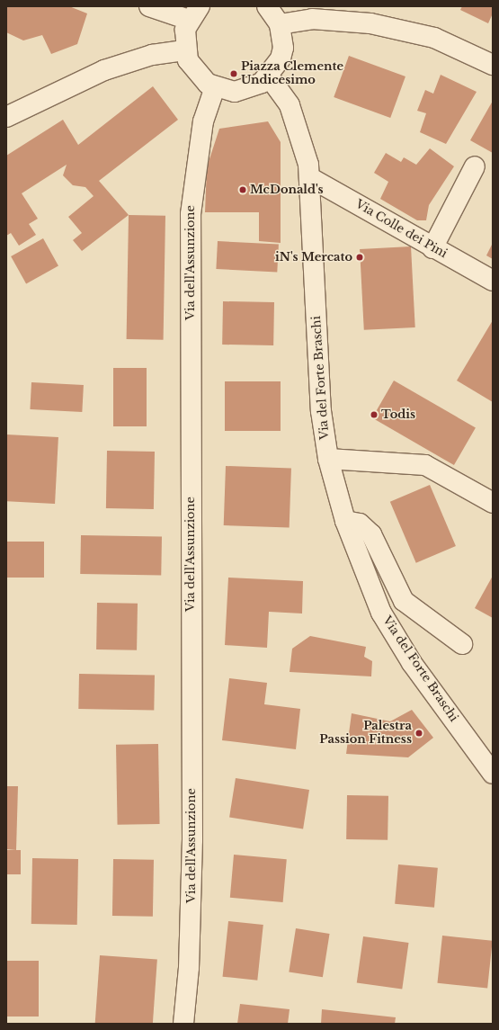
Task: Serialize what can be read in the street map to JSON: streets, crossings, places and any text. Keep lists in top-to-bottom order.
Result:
{
  "streets": {
    "street": ["Via Colle dei Pini", "Via dell'Assunzione", "Via del Forte Braschi"]
  },
  "crossings": [
    ["Via Colle dei Pini", "Via del Forte Braschi"]
  ],
  "places": [
    "Piazza Clemente Undicesimo",
    "McDonald's",
    "iN's Mercato",
    "Todis",
    "Palestra Passion Fitness"
  ]
}
